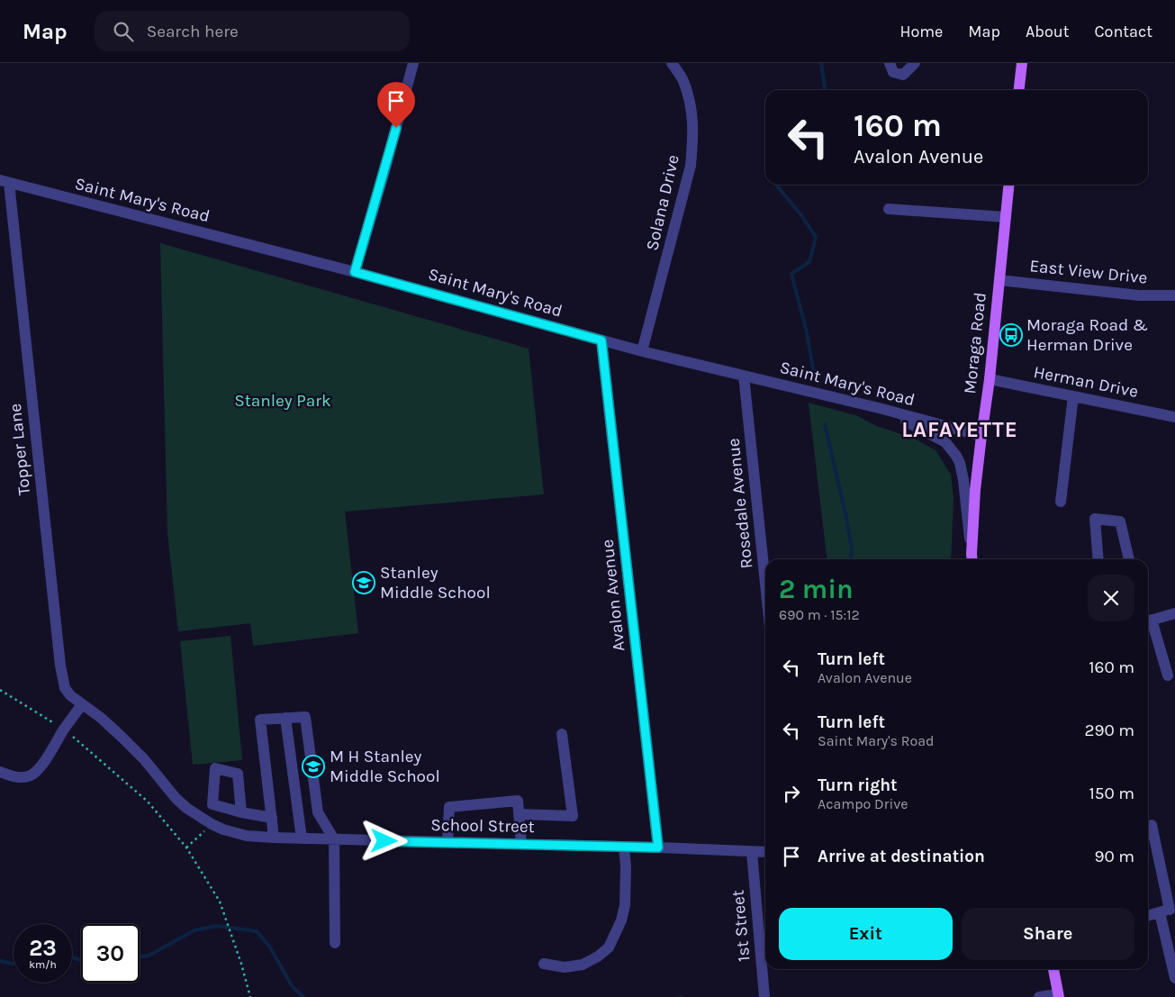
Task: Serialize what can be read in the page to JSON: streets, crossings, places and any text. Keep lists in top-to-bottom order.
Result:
{
  "streets": {
    "main road": ["Moraga Road"],
    "street": [
      "Saint Mary's Road",
      "Solana Drive",
      "East View Drive",
      "Herman Drive",
      "Topper Lane",
      "Rosedale Avenue",
      "Avalon Avenue",
      "School Street",
      "1st Street"
    ]
  },
  "crossings": [
    ["Saint Mary's Road", "Solana Drive"],
    ["Saint Mary's Road", "Moraga Road"],
    ["Saint Mary's Road", "Topper Lane"],
    ["Saint Mary's Road", "Rosedale Avenue"],
    ["Saint Mary's Road", "Avalon Avenue"],
    ["East View Drive", "Moraga Road"],
    ["Moraga Road", "Herman Drive"],
    ["Topper Lane", "School Street"],
    ["Avalon Avenue", "School Street"],
    ["School Street", "1st Street"]
  ],
  "districts": ["LAFAYETTE"],
  "parks": ["Stanley Park"],
  "places": {
    "bus stop": ["Moraga Road & Herman Drive"],
    "school or university": ["Stanley Middle School", "M H Stanley Middle School"]
  },
  "page": {
    "header": "Map",
    "search": "Search here",
    "nav": [
      "Home",
      "Map",
      "About",
      "Contact"
    ],
    "turn": ["160 m", "Avalon Avenue"],
    "heading": ["2 min", "690 m · 15:12"],
    "list": [
      {
        "name": "Turn left",
        "note": "Avalon Avenue",
        "value": "160 m"
      },
      {
        "name": "Turn left",
        "note": "Saint Mary's Road",
        "value": "290 m"
      },
      {
        "name": "Turn right",
        "note": "Acampo Drive",
        "value": "150 m"
      },
      {
        "name": "Arrive at destination",
        "value": "90 m"
      }
    ],
    "buttons": ["Exit", "Share"],
    "speed": "23 km/h",
    "limit": "30"
  }
}
